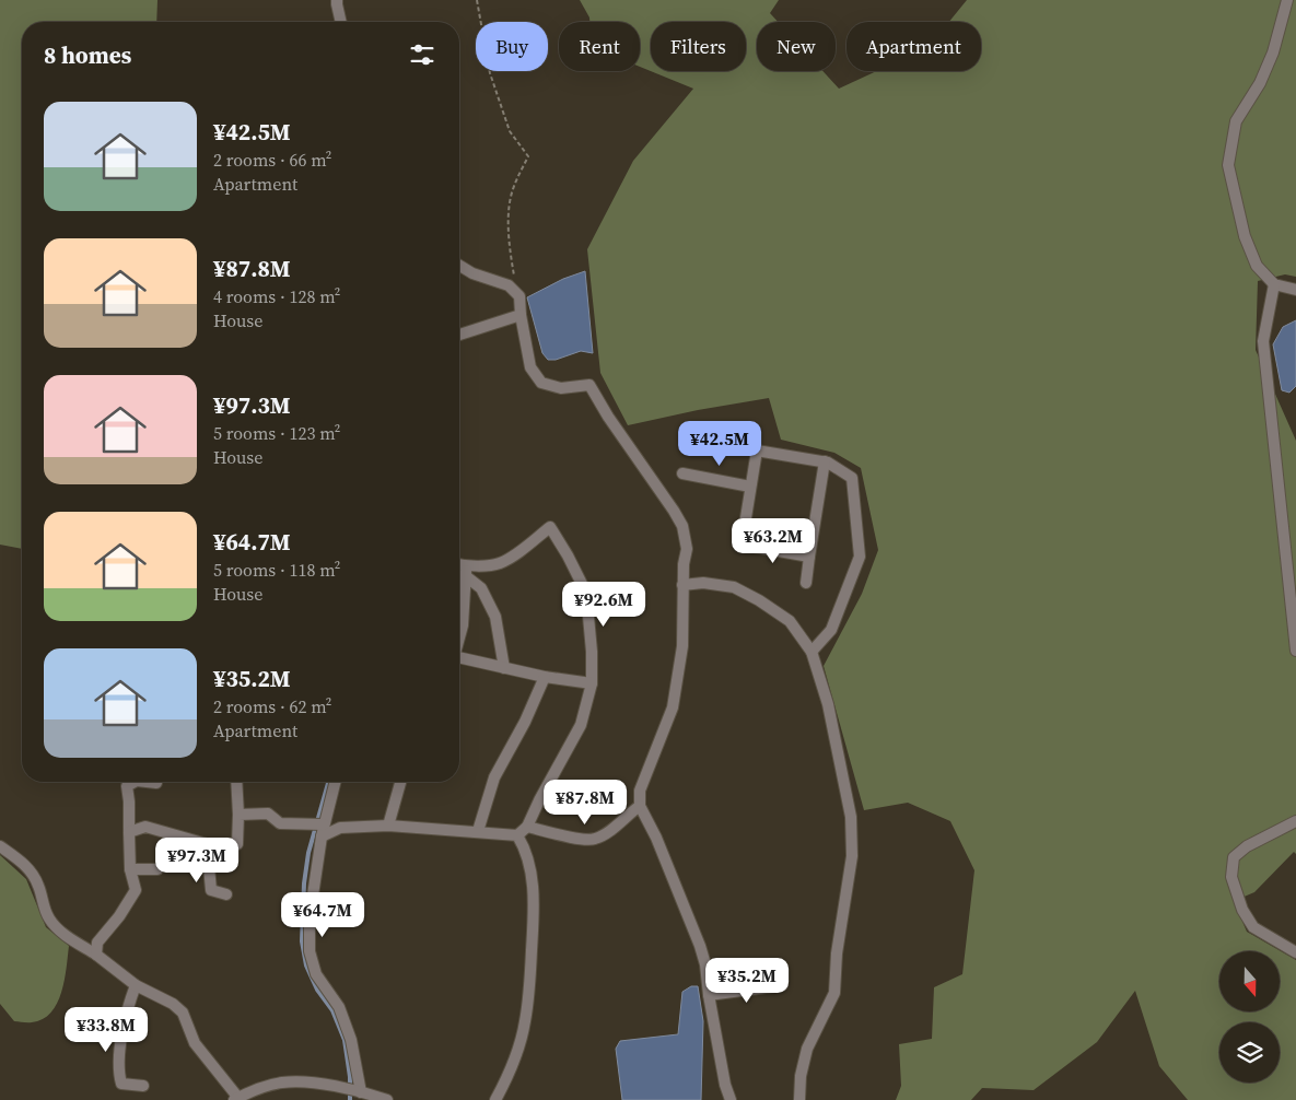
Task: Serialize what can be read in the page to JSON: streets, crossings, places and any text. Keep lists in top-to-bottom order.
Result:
{
  "north": "bottom",
  "page": {
    "chip": [
      "Buy",
      "Rent",
      "Filters",
      "New",
      "Apartment"
    ],
    "heading": "8 homes",
    "list": [
      {
        "name": "¥42.5M",
        "note": "2 rooms · 66 m² · Apartment"
      },
      {
        "name": "¥87.8M",
        "note": "4 rooms · 128 m² · House"
      },
      {
        "name": "¥97.3M",
        "note": "5 rooms · 123 m² · House"
      },
      {
        "name": "¥64.7M",
        "note": "5 rooms · 118 m² · House"
      },
      {
        "name": "¥35.2M",
        "note": "2 rooms · 62 m² · Apartment"
      }
    ],
    "price": [
      "¥42.5M",
      "¥63.2M",
      "¥92.6M",
      "¥87.8M",
      "¥97.3M",
      "¥64.7M",
      "¥35.2M",
      "¥33.8M"
    ]
  }
}
